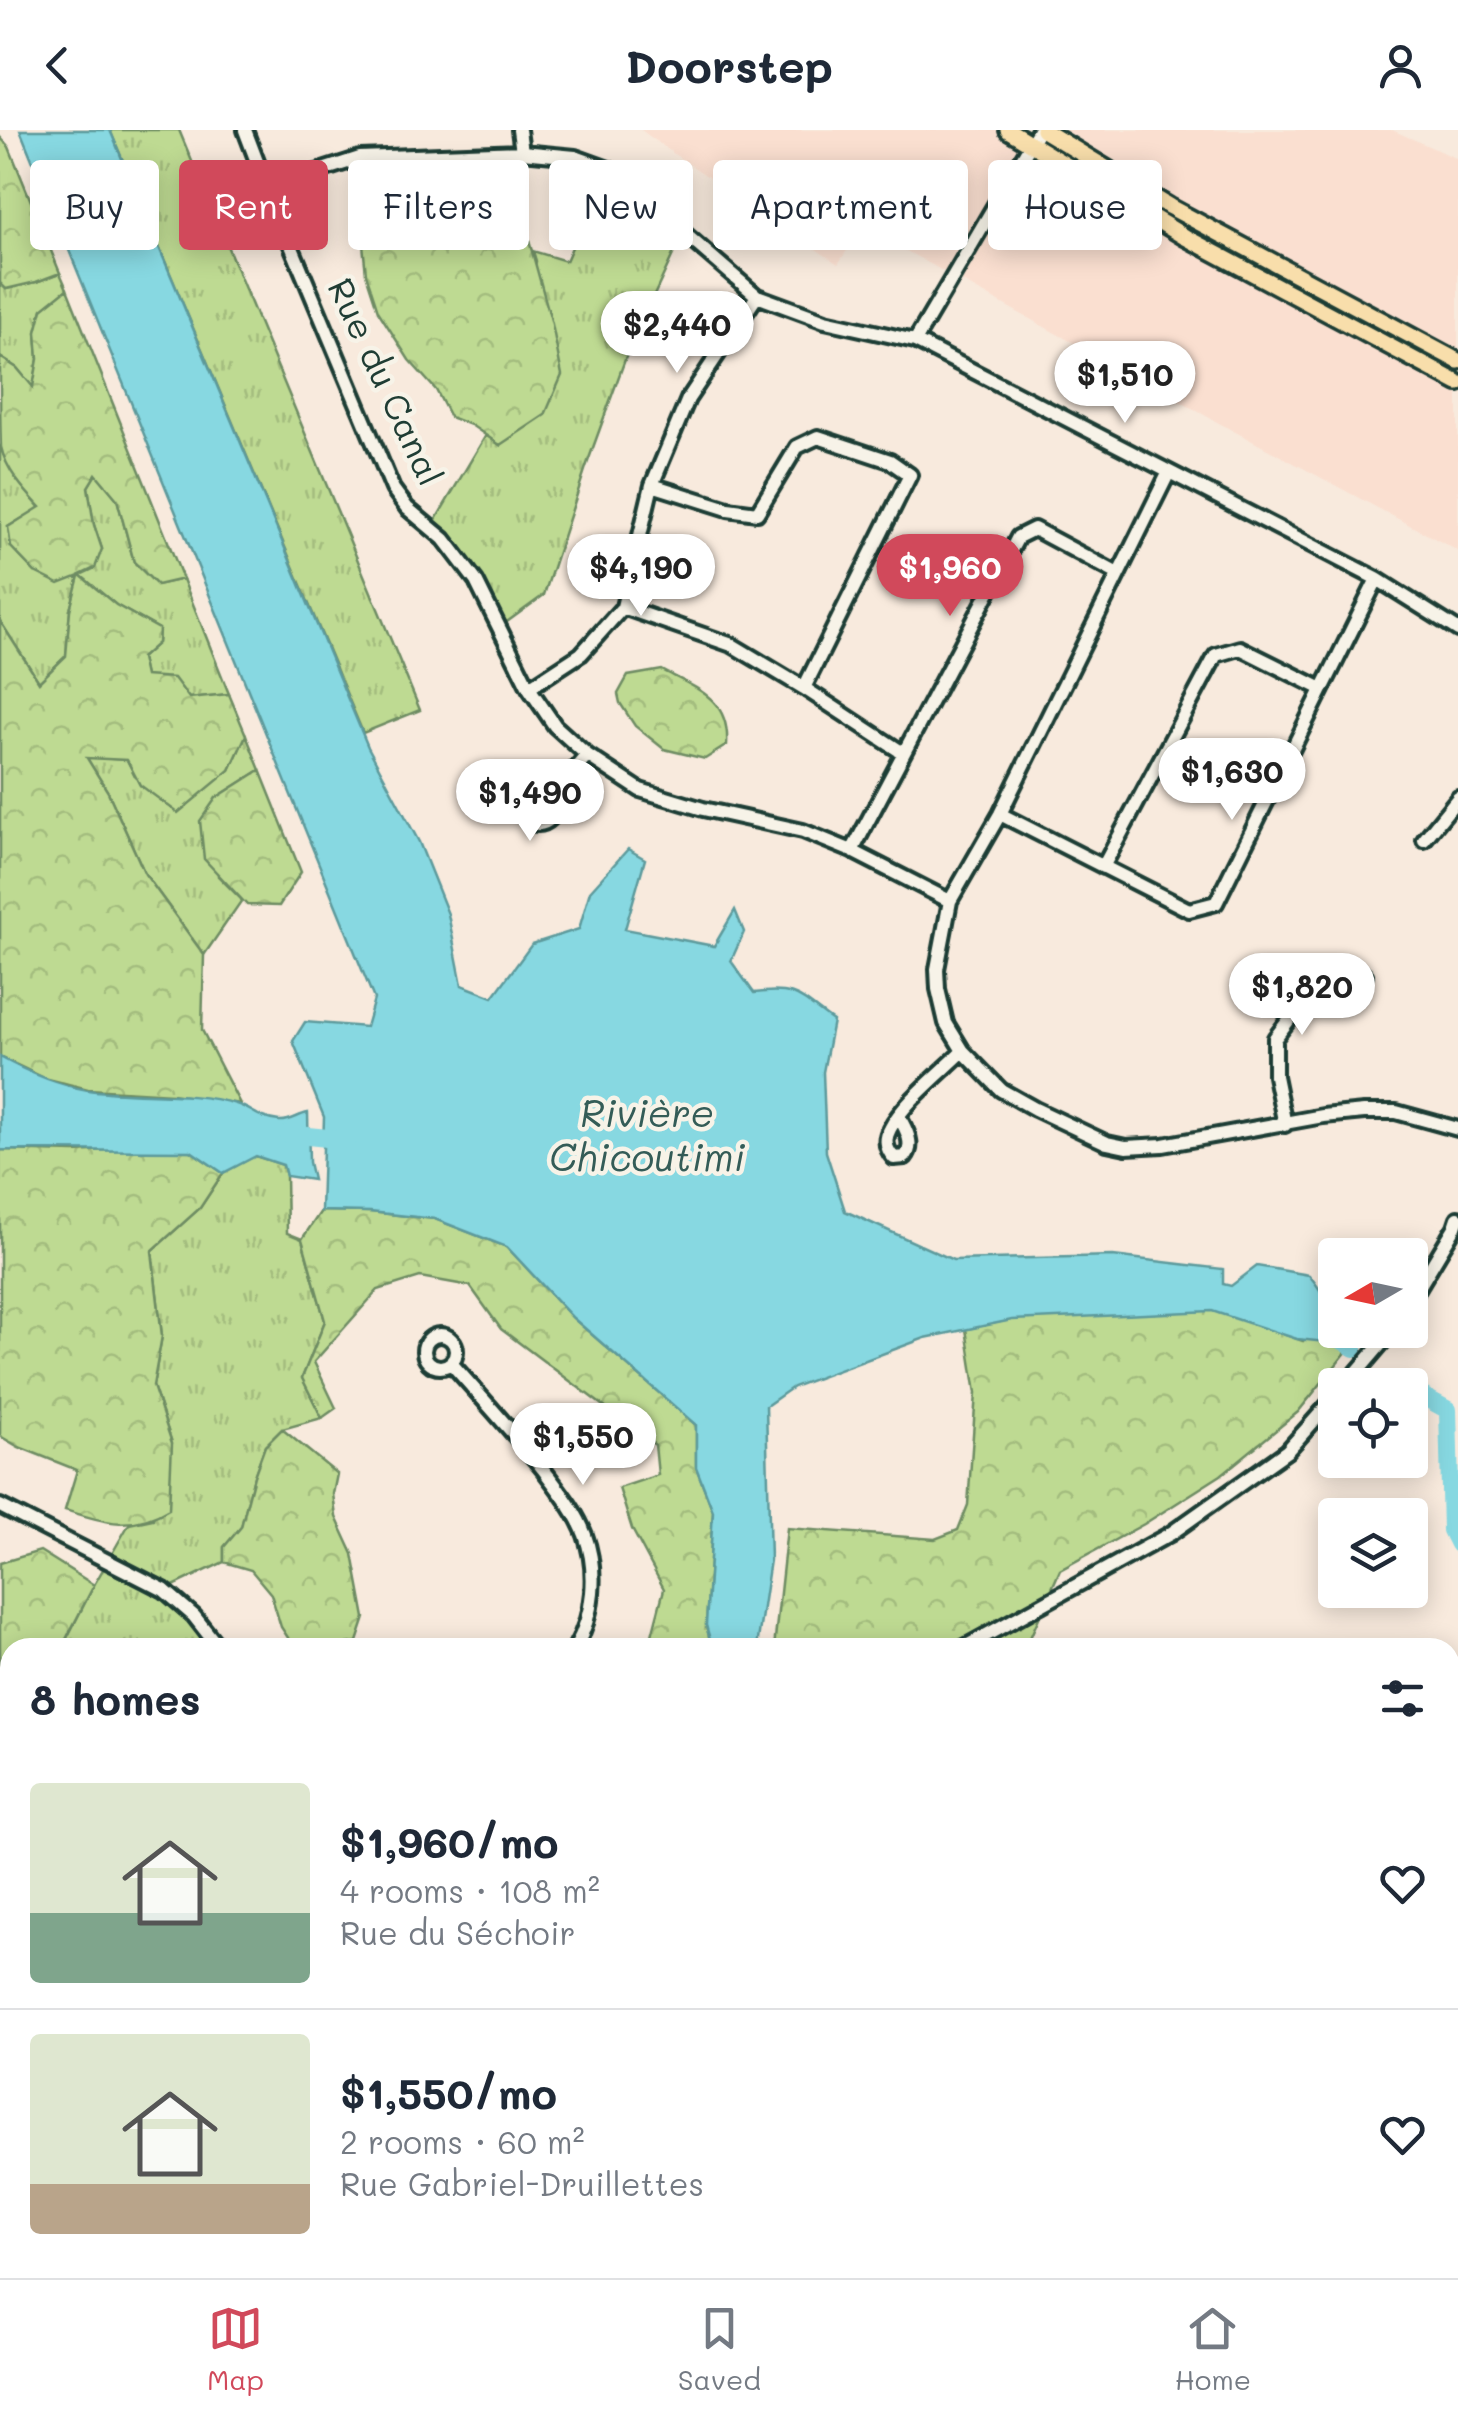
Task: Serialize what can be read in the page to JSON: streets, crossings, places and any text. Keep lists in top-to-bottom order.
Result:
{
  "streets": {
    "street": ["Rue du Canal"]
  },
  "water": ["Rivière Chicoutimi"],
  "north": "left",
  "page": {
    "header": "Doorstep",
    "chip": [
      "Buy",
      "Rent",
      "Filters",
      "New",
      "Apartment",
      "House"
    ],
    "price": [
      "$2,440",
      "$1,510",
      "$4,190",
      "$1,960",
      "$1,630",
      "$1,490",
      "$1,820",
      "$1,550"
    ],
    "heading": "8 homes",
    "list": [
      {
        "name": "$1,960/mo",
        "note": "4 rooms · 108 m² · Rue du Séchoir"
      },
      {
        "name": "$1,550/mo",
        "note": "2 rooms · 60 m² · Rue Gabriel-Druillettes"
      }
    ],
    "tabs": ["Map", "Saved", "Home"]
  }
}
